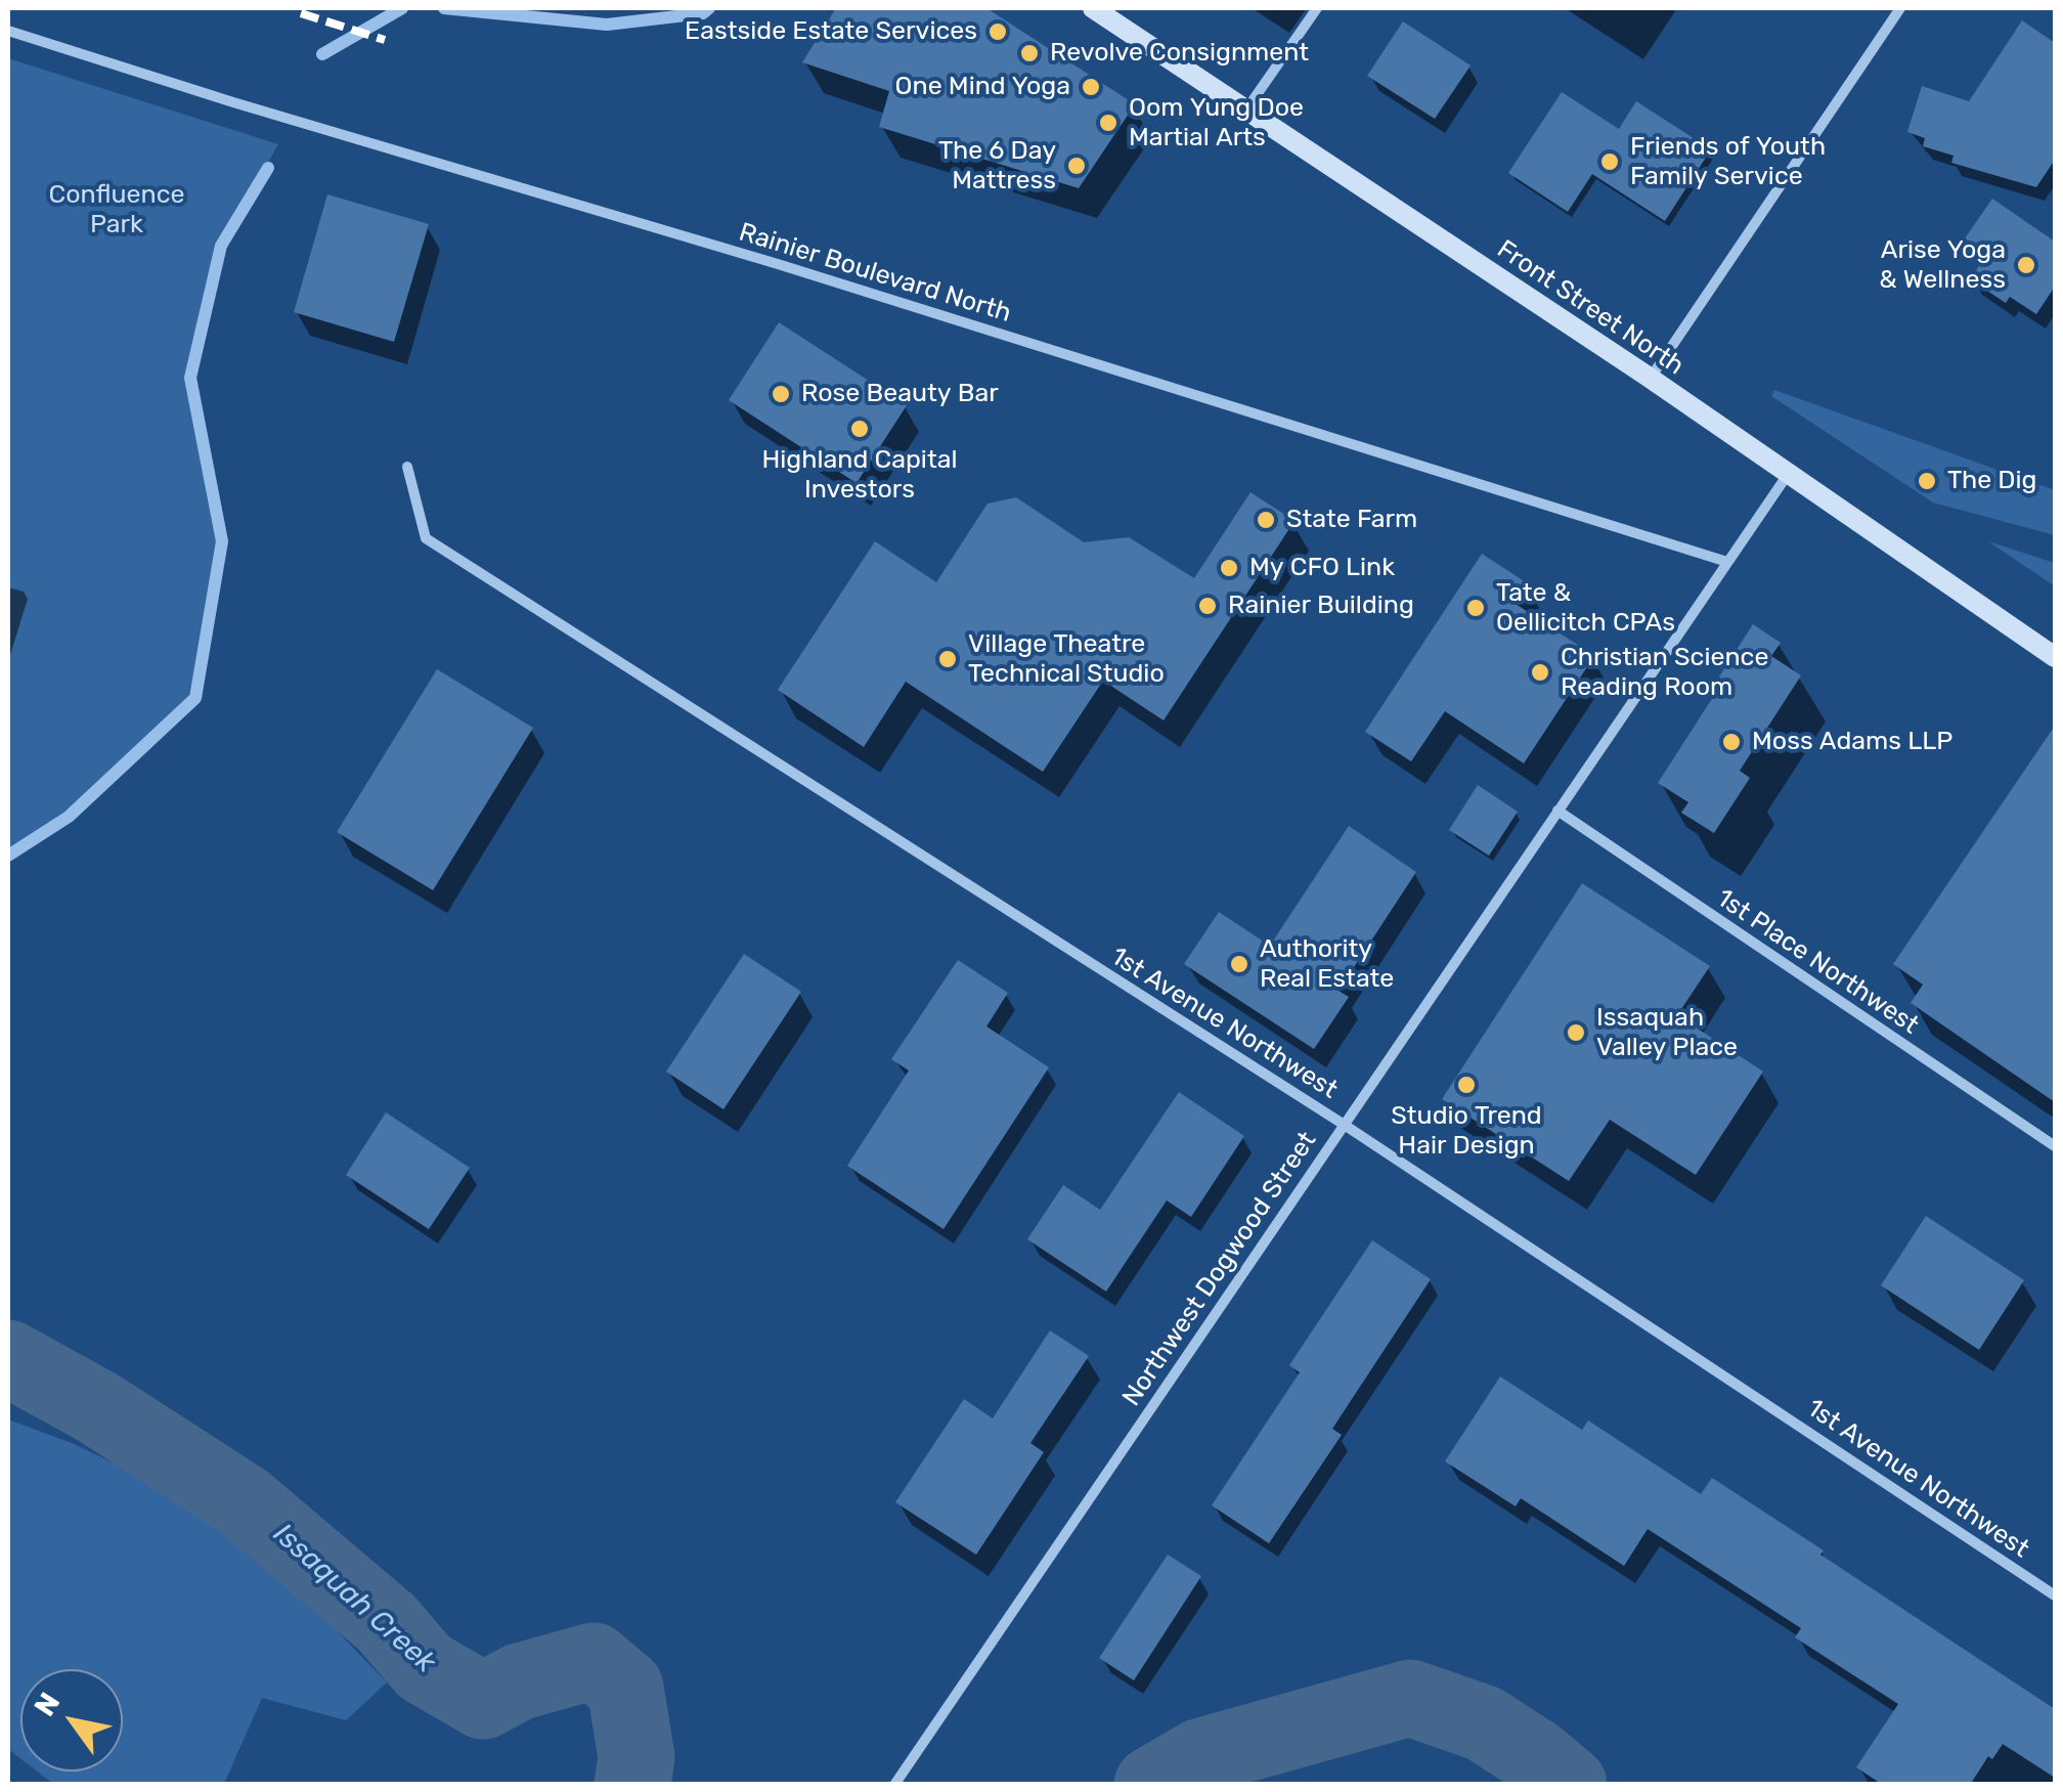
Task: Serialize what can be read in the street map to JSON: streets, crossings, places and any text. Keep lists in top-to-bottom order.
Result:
{
  "streets": {
    "main road": ["Front Street North"],
    "street": [
      "Rainier Boulevard North",
      "1st Place Northwest",
      "1st Avenue Northwest",
      "Northwest Dogwood Street"
    ]
  },
  "crossings": [
    ["Rainier Boulevard North", "Northwest Dogwood Street"],
    ["Front Street North", "Northwest Dogwood Street"],
    ["1st Place Northwest", "Northwest Dogwood Street"],
    ["1st Avenue Northwest", "Northwest Dogwood Street"]
  ],
  "water": ["Issaquah Creek"],
  "parks": ["Confluence Park"],
  "places": [
    "Eastside Estate Services",
    "Revolve Consignment",
    "One Mind Yoga",
    "Oom Yung Doe Martial Arts",
    "Friends of Youth Family Service",
    "The 6 Day Mattress",
    "Arise Yoga & Wellness",
    "Rose Beauty Bar",
    "Highland Capital Investors",
    "The Dig",
    "State Farm",
    "My CFO Link",
    "Rainier Building",
    "Tate & Oellicitch CPAs",
    "Village Theatre Technical Studio",
    "Christian Science Reading Room",
    "Moss Adams LLP",
    "Authority Real Estate",
    "Issaquah Valley Place",
    "Studio Trend Hair Design"
  ],
  "north": "top left"
}
